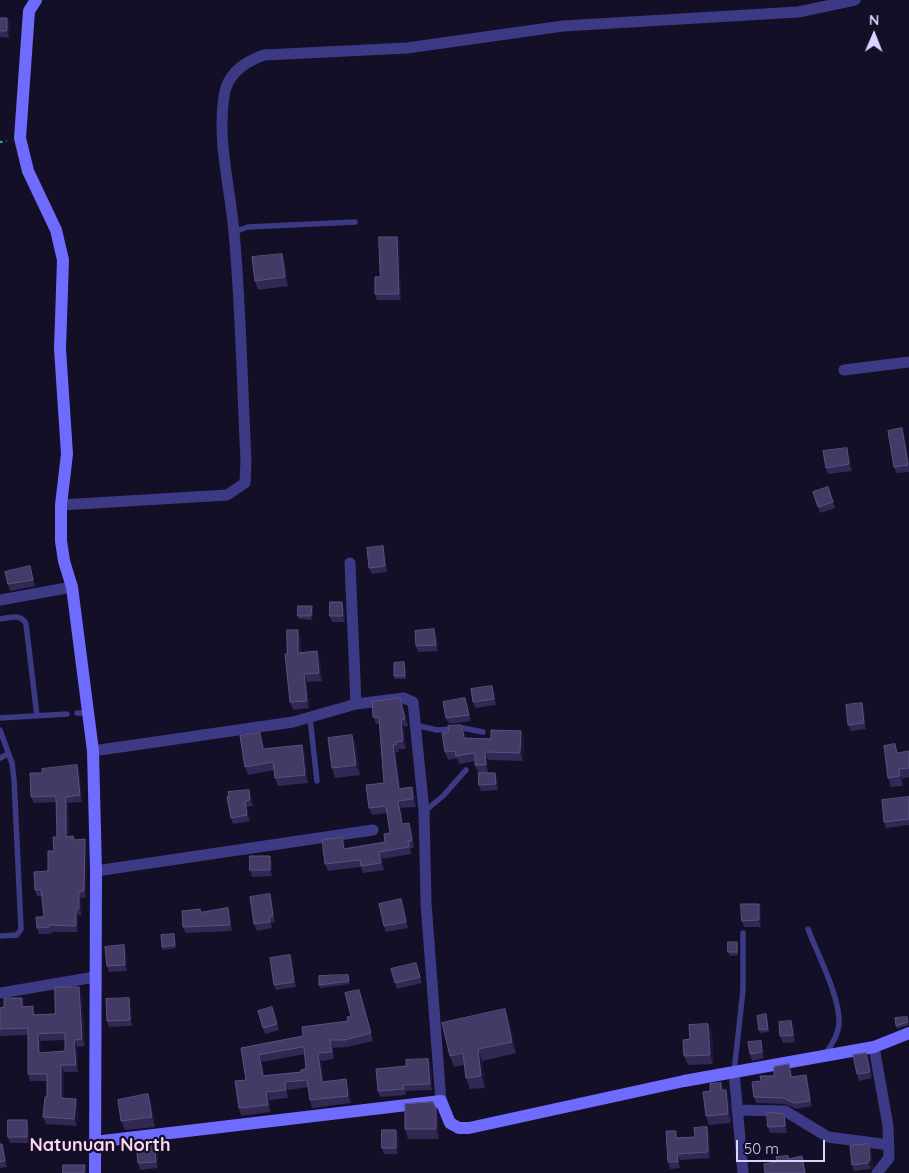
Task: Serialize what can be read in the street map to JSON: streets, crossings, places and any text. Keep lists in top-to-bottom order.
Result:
{
  "districts": ["Natunuan North"],
  "scale_bar": "50 m",
  "north": "top"
}
